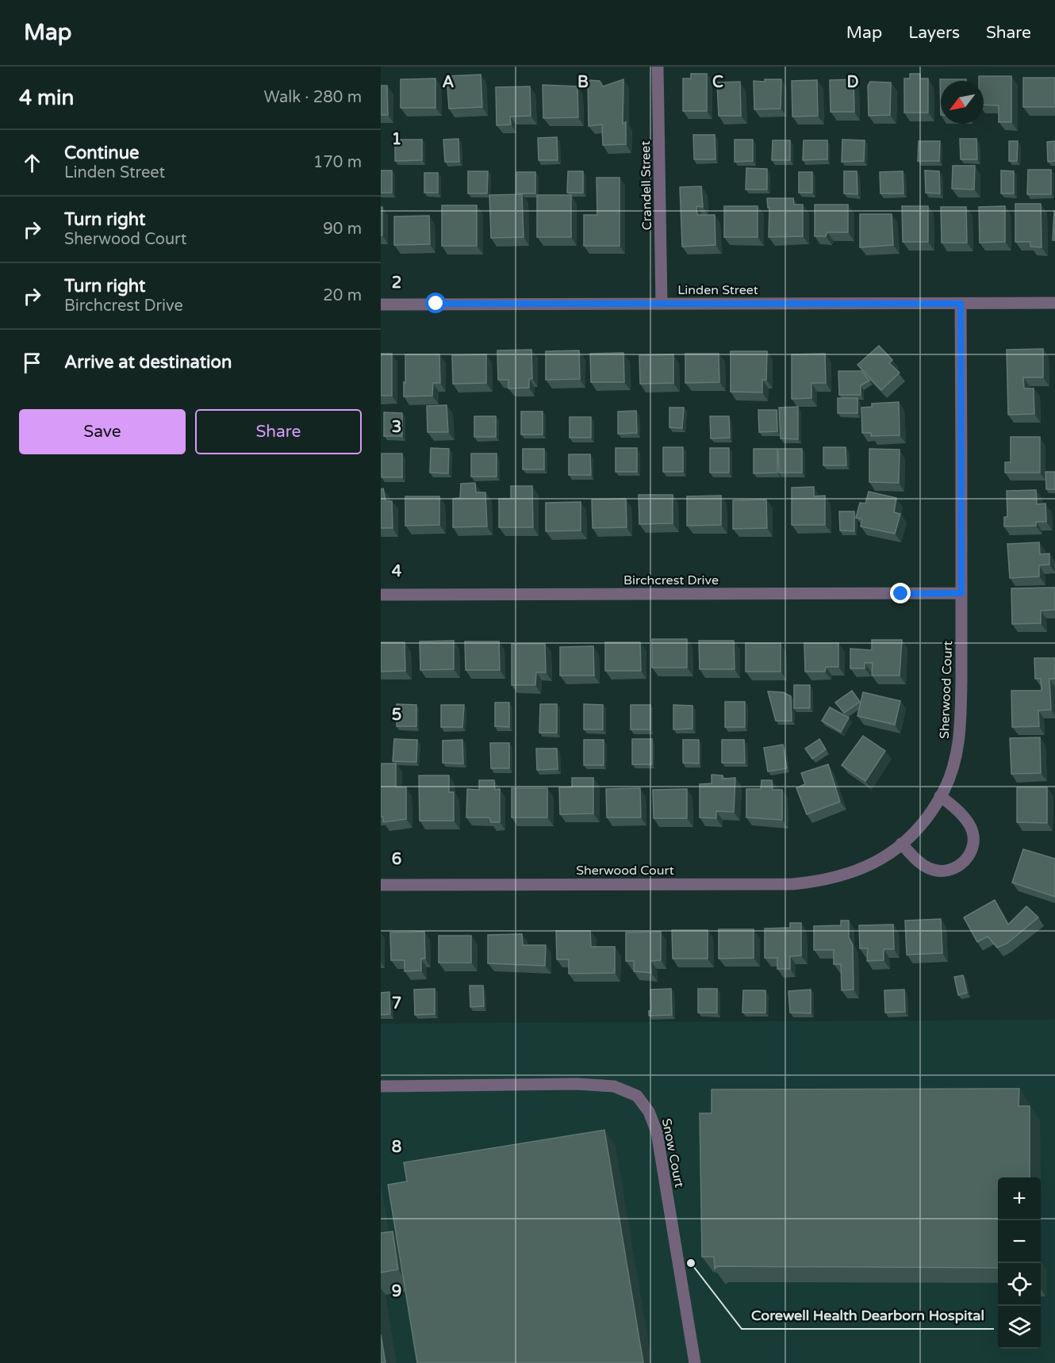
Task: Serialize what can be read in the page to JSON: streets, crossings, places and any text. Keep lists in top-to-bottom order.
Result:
{
  "streets": {
    "street": [
      "Crandell Street",
      "Linden Street",
      "Birchcrest Drive",
      "Sherwood Court",
      "Snow Court"
    ]
  },
  "crossings": [
    ["Crandell Street", "Linden Street"],
    ["Linden Street", "Sherwood Court"],
    ["Birchcrest Drive", "Sherwood Court"]
  ],
  "places": ["Corewell Health Dearborn Hospital"],
  "north": "bottom left",
  "page": {
    "header": "Map",
    "nav": ["Map", "Layers", "Share"],
    "heading": ["4 min", "Walk · 280 m"],
    "list": [
      ["Continue", "Linden Street", "170 m"],
      ["Turn right", "Sherwood Court", "90 m"],
      ["Turn right", "Birchcrest Drive", "20 m"],
      "Arrive at destination"
    ],
    "buttons": ["Save", "Share"],
    "map_buttons": ["+", "−"]
  },
  "grid": {
    "columns": [
      "A",
      "B",
      "C",
      "D"
    ],
    "rows": [
      "1",
      "2",
      "3",
      "4",
      "5",
      "6",
      "7",
      "8",
      "9"
    ]
  }
}
